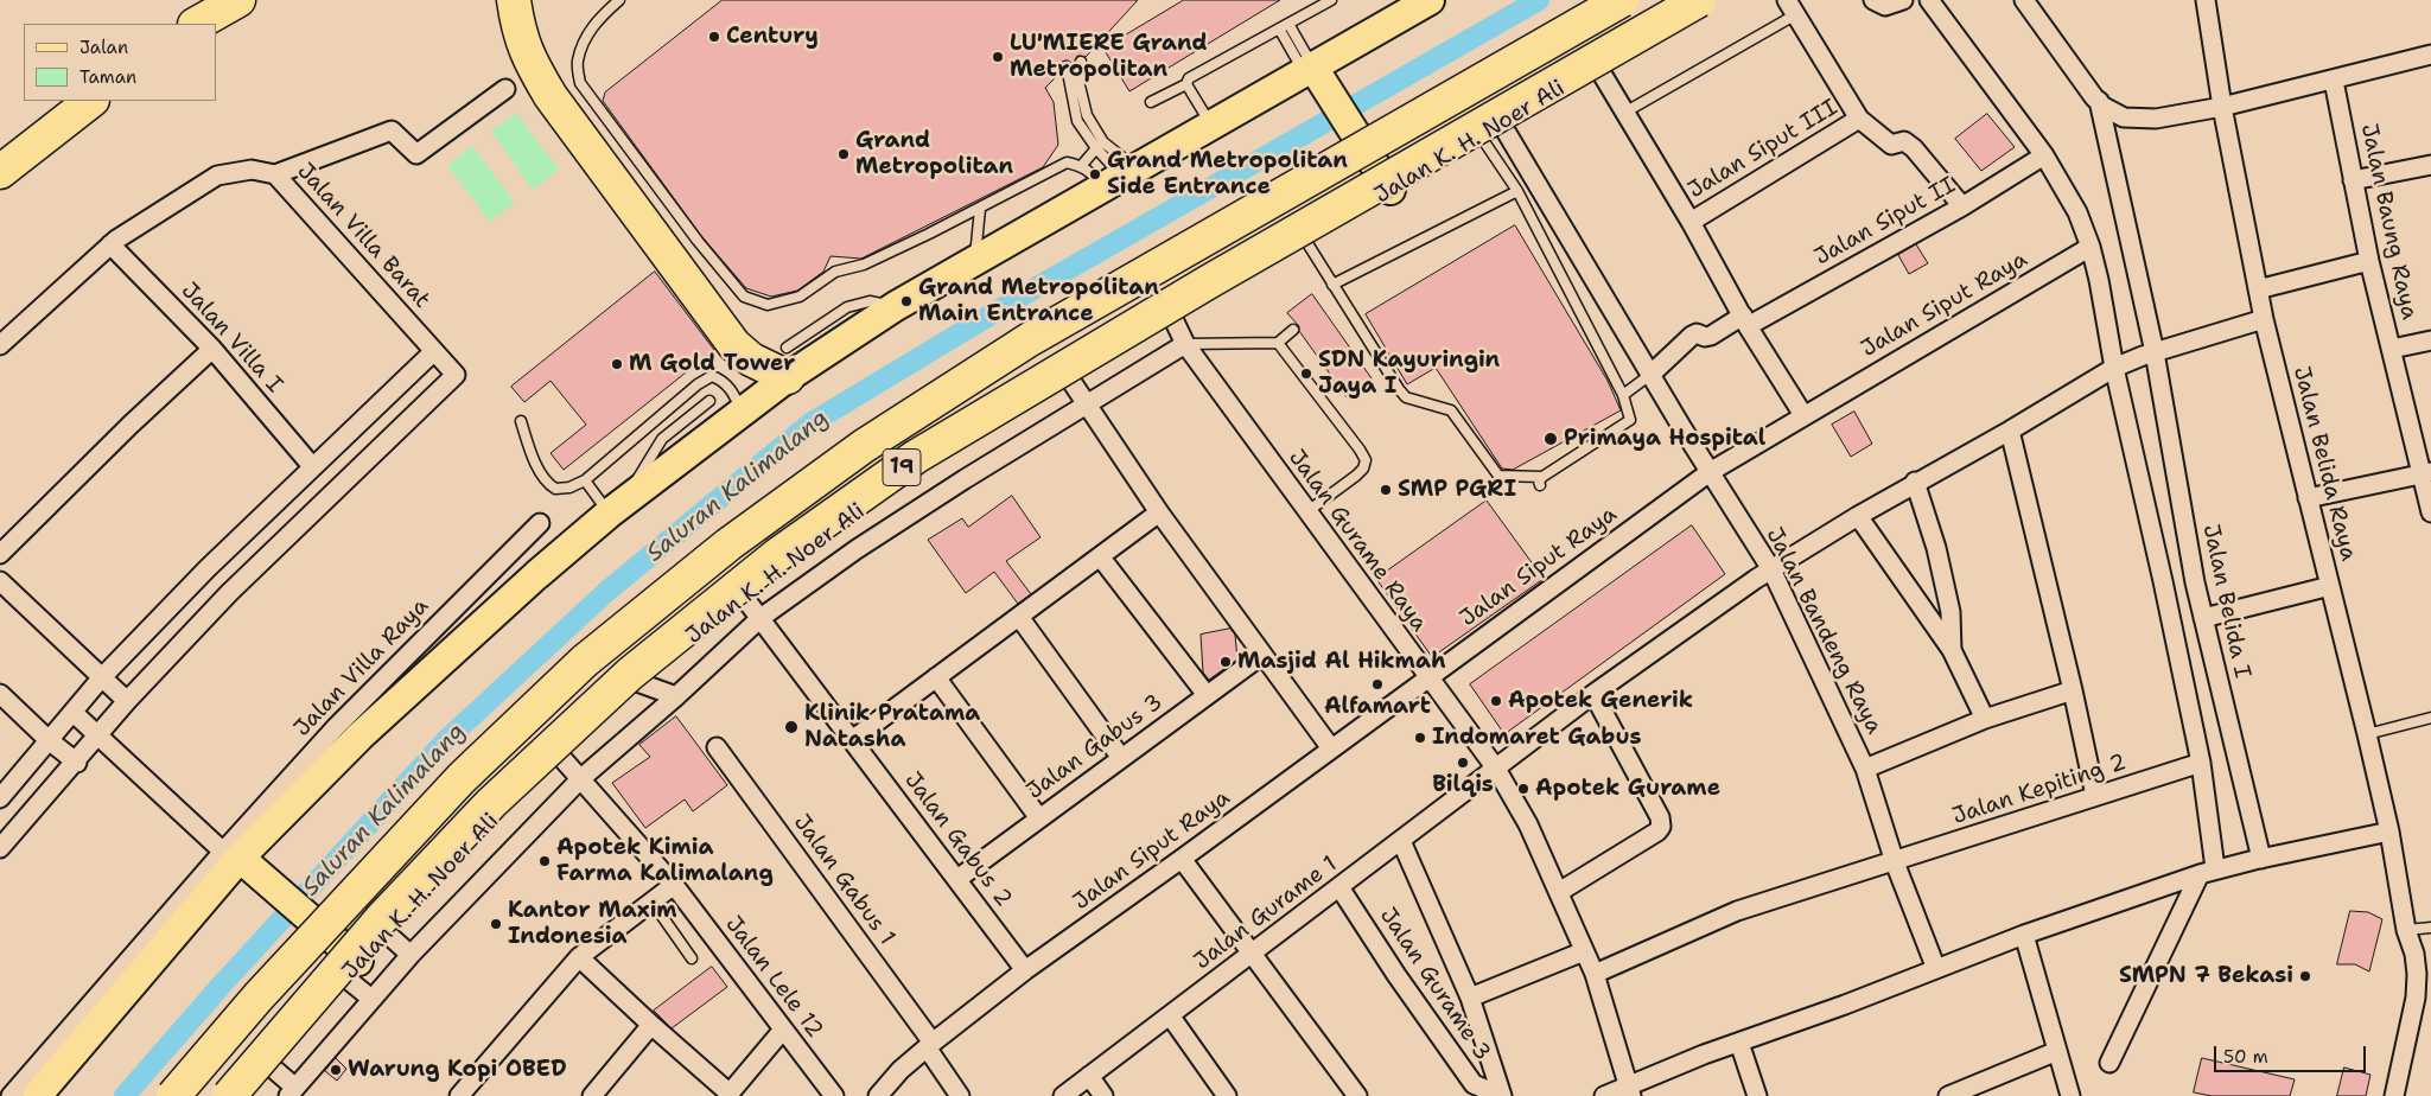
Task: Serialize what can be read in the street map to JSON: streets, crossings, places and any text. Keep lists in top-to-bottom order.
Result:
{
  "streets": {
    "highway": ["19"],
    "main road": ["Jalan K. H. Noer Ali"],
    "street": [
      "Jalan Siput III",
      "Jalan Siput II",
      "Jalan Baung Raya",
      "Jalan Villa Barat",
      "Jalan Siput Raya",
      "Jalan Villa I",
      "Jalan Belida Raya",
      "Jalan Gurame Raya",
      "Jalan Belida I",
      "Jalan Bandeng Raya",
      "Jalan Villa Raya",
      "Jalan Gabus 3",
      "Jalan Kepiting 2",
      "Jalan Gabus 2",
      "Jalan Gabus 1",
      "Jalan Gurame 1",
      "Jalan Lele 12",
      "Jalan Gurame 3"
    ]
  },
  "crossings": [
    ["Jalan K. H. Noer Ali", "Jalan Gurame Raya"],
    ["Jalan K. H. Noer Ali", "Jalan Bandeng Raya"],
    ["Jalan K. H. Noer Ali", "Jalan Gabus 2"],
    ["Jalan K. H. Noer Ali", "Jalan Lele 12"],
    ["Jalan Siput II", "Jalan Bandeng Raya"],
    ["Jalan Villa Barat", "Jalan Villa I"],
    ["Jalan Siput Raya", "Jalan Gurame Raya"],
    ["Jalan Siput Raya", "Jalan Bandeng Raya"],
    ["Jalan Siput Raya", "Jalan Gabus 2"],
    ["Jalan Siput Raya", "Jalan Gabus 1"],
    ["Jalan Belida Raya", "Jalan Gurame 1"],
    ["Jalan Gurame Raya", "Jalan Kepiting 2"],
    ["Jalan Gurame Raya", "Jalan Gurame 1"],
    ["Jalan Belida I", "Jalan Gurame 1"],
    ["Jalan Bandeng Raya", "Jalan Kepiting 2"],
    ["Jalan Bandeng Raya", "Jalan Gurame 1"],
    ["Jalan Gabus 3", "Jalan Gabus 2"],
    ["Jalan Gurame 1", "Jalan Gurame 3"]
  ],
  "water": ["Saluran Kalimalang"],
  "places": [
    "Century",
    "LU'MIERE Grand Metropolitan",
    "Grand Metropolitan",
    "Grand Metropolitan Side Entrance",
    "Grand Metropolitan Main Entrance",
    "M Gold Tower",
    "SDN Kayuringin Jaya I",
    "Primaya Hospital",
    "SMP PGRI",
    "Masjid Al Hikmah",
    "Alfamart",
    "Apotek Generik",
    "Klinik Pratama Natasha",
    "Indomaret Gabus",
    "Bilqis",
    "Apotek Gurame",
    "Apotek Kimia Farma Kalimalang",
    "Kantor Maxim Indonesia",
    "SMPN 7 Bekasi",
    "Warung Kopi OBED"
  ],
  "legend": ["Jalan", "Taman"],
  "scale_bar": "50 m"
}
